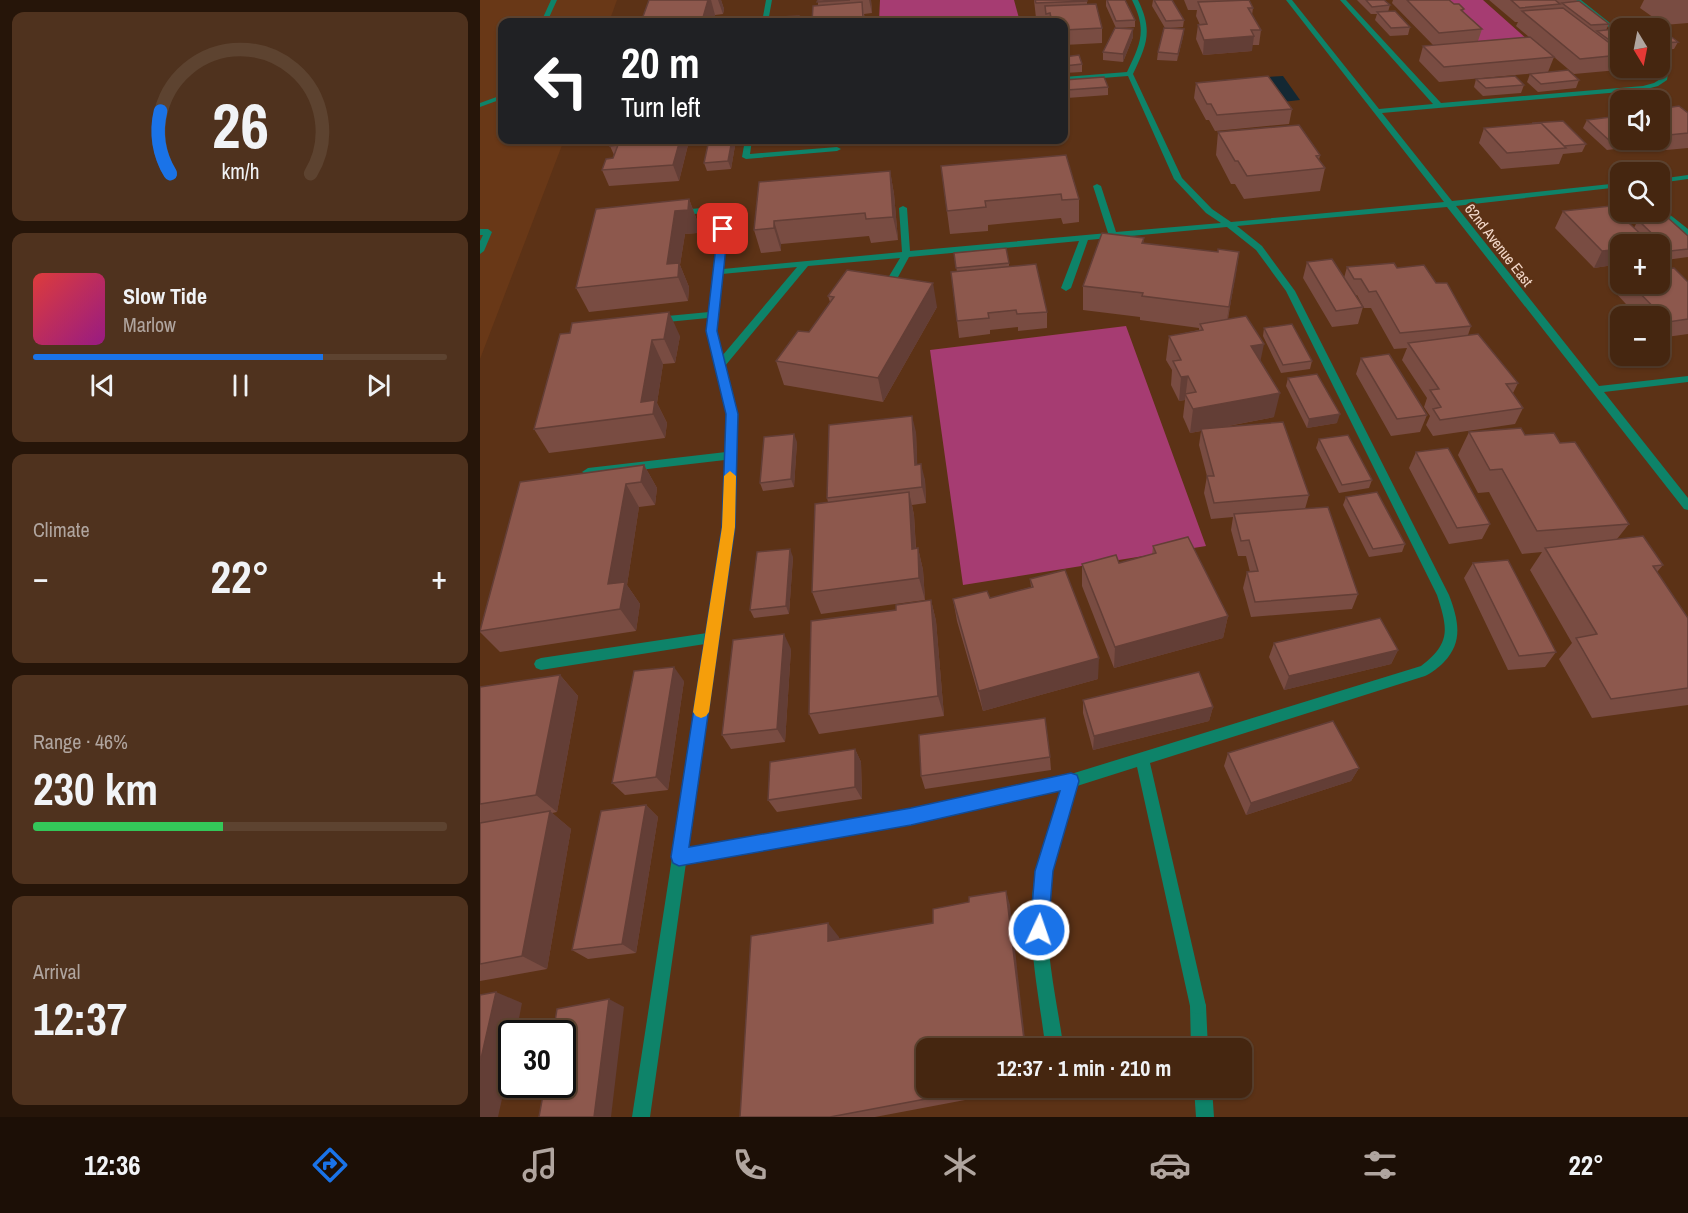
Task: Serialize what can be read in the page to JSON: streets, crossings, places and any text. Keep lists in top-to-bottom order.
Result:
{
  "streets": {
    "street": ["62nd Avenue East"]
  },
  "north": "bottom",
  "page": {
    "map_buttons": ["+", "−"],
    "turn": ["20 m", "Turn left"],
    "song": ["Slow Tide", "Marlow"],
    "tile": [
      "Climate",
      ["Range · 46%", "230 km"],
      ["Arrival", "12:37"]
    ],
    "heat": ["−", "22°", "+"],
    "limit": "30",
    "trip": "12:37 · 1 min · 210 m",
    "tabs": ["12:36", "22°"],
    "gauge": ["26", "km/h"]
  }
}
